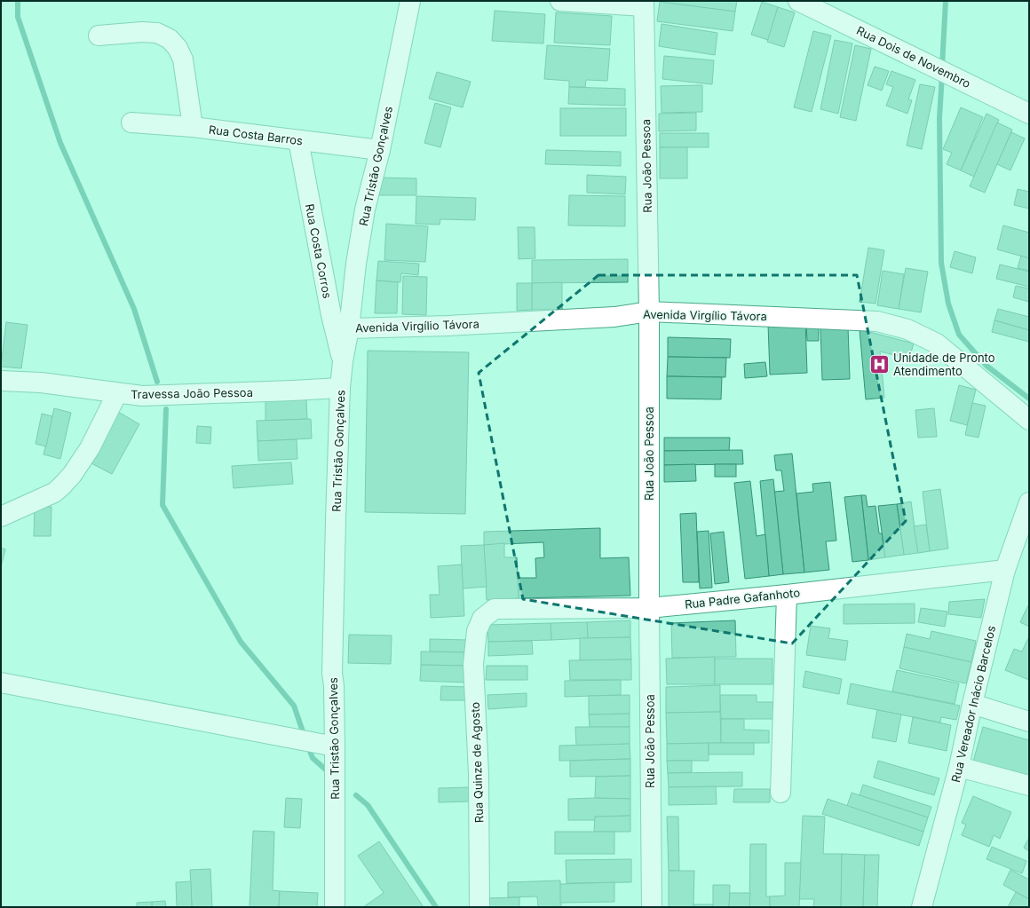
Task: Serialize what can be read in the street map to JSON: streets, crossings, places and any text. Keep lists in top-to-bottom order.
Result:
{
  "streets": {
    "street": [
      "Rua Dois de Novembro",
      "Rua Costa Barros",
      "Rua Tristão Gonçalves",
      "Rua João Pessoa",
      "Rua Costa Corros",
      "Avenida Virgílio Távora",
      "Travessa João Pessoa",
      "Rua Padre Gafanhoto",
      "Rua Vereador Inácio Barcelos",
      "Rua Quinze de Agosto"
    ]
  },
  "crossings": [
    ["Rua Costa Barros", "Rua Tristão Gonçalves"],
    ["Rua Costa Barros", "Rua Costa Corros"],
    ["Rua Tristão Gonçalves", "Rua Costa Corros"],
    ["Rua Tristão Gonçalves", "Avenida Virgílio Távora"],
    ["Rua Tristão Gonçalves", "Travessa João Pessoa"],
    ["Rua João Pessoa", "Avenida Virgílio Távora"],
    ["Rua João Pessoa", "Rua Padre Gafanhoto"],
    ["Rua Padre Gafanhoto", "Rua Vereador Inácio Barcelos"],
    ["Rua Padre Gafanhoto", "Rua Quinze de Agosto"]
  ],
  "places": {
    "hospital": ["Unidade de Pronto Atendimento"]
  }
}
